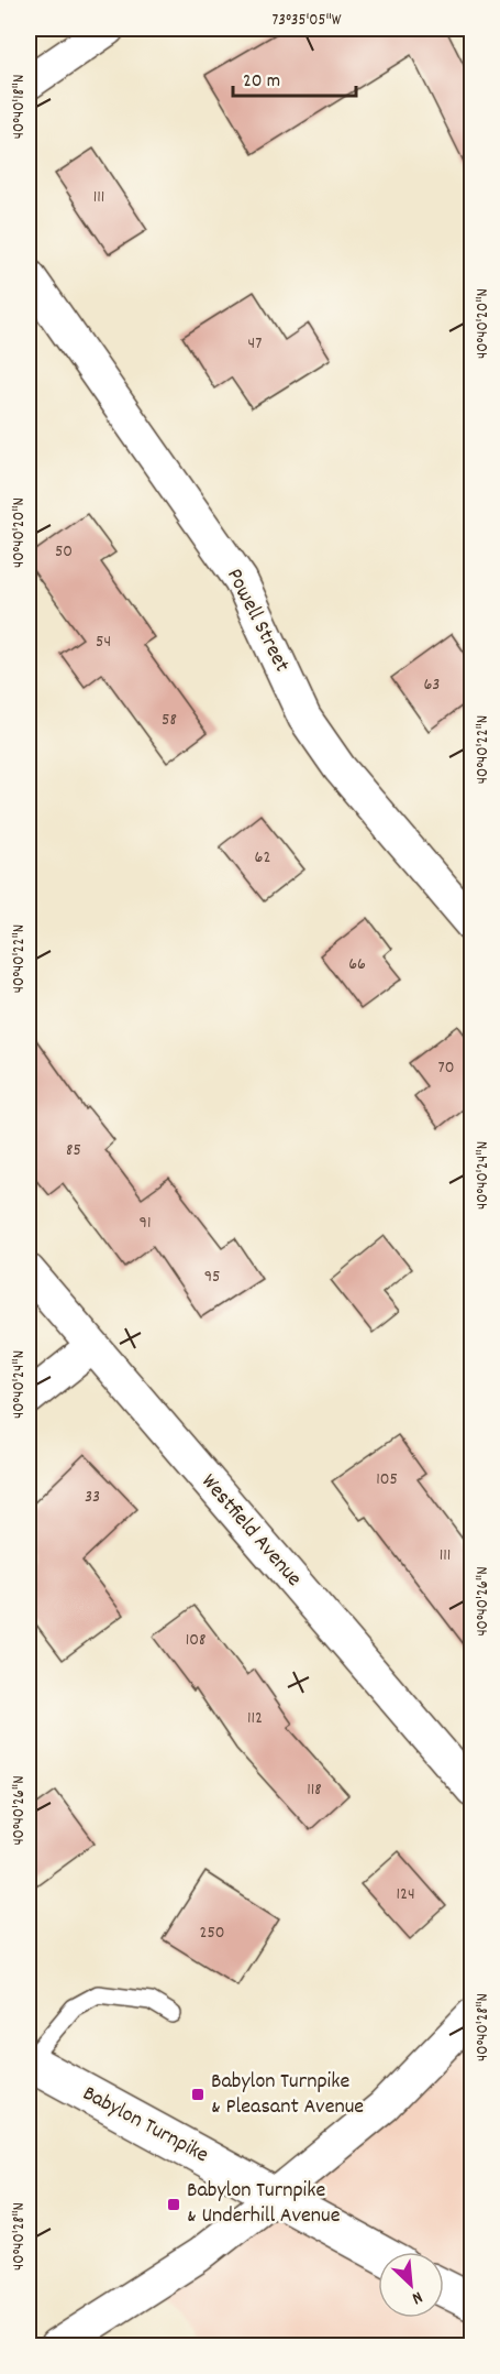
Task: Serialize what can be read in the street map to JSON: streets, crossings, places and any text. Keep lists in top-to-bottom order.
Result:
{
  "streets": {
    "main road": ["Babylon Turnpike"],
    "street": ["Powell Street", "Westfield Avenue"]
  },
  "places": {
    "transit": ["Babylon Turnpike & Pleasant Avenue", "Babylon Turnpike & Underhill Avenue"]
  },
  "house_numbers": [
    "111",
    "47",
    "50",
    "54",
    "63",
    "58",
    "62",
    "66",
    "70",
    "85",
    "91",
    "95",
    "105",
    "33",
    "111",
    "108",
    "112",
    "118",
    "124",
    "250"
  ],
  "scale_bar": "20 m",
  "north": "bottom right",
  "coordinates": [
    "73°35'05\"W",
    "40°40'18\"N",
    "40°40'20\"N",
    "40°40'22\"N",
    "40°40'24\"N",
    "40°40'26\"N",
    "40°40'28\"N"
  ]
}
